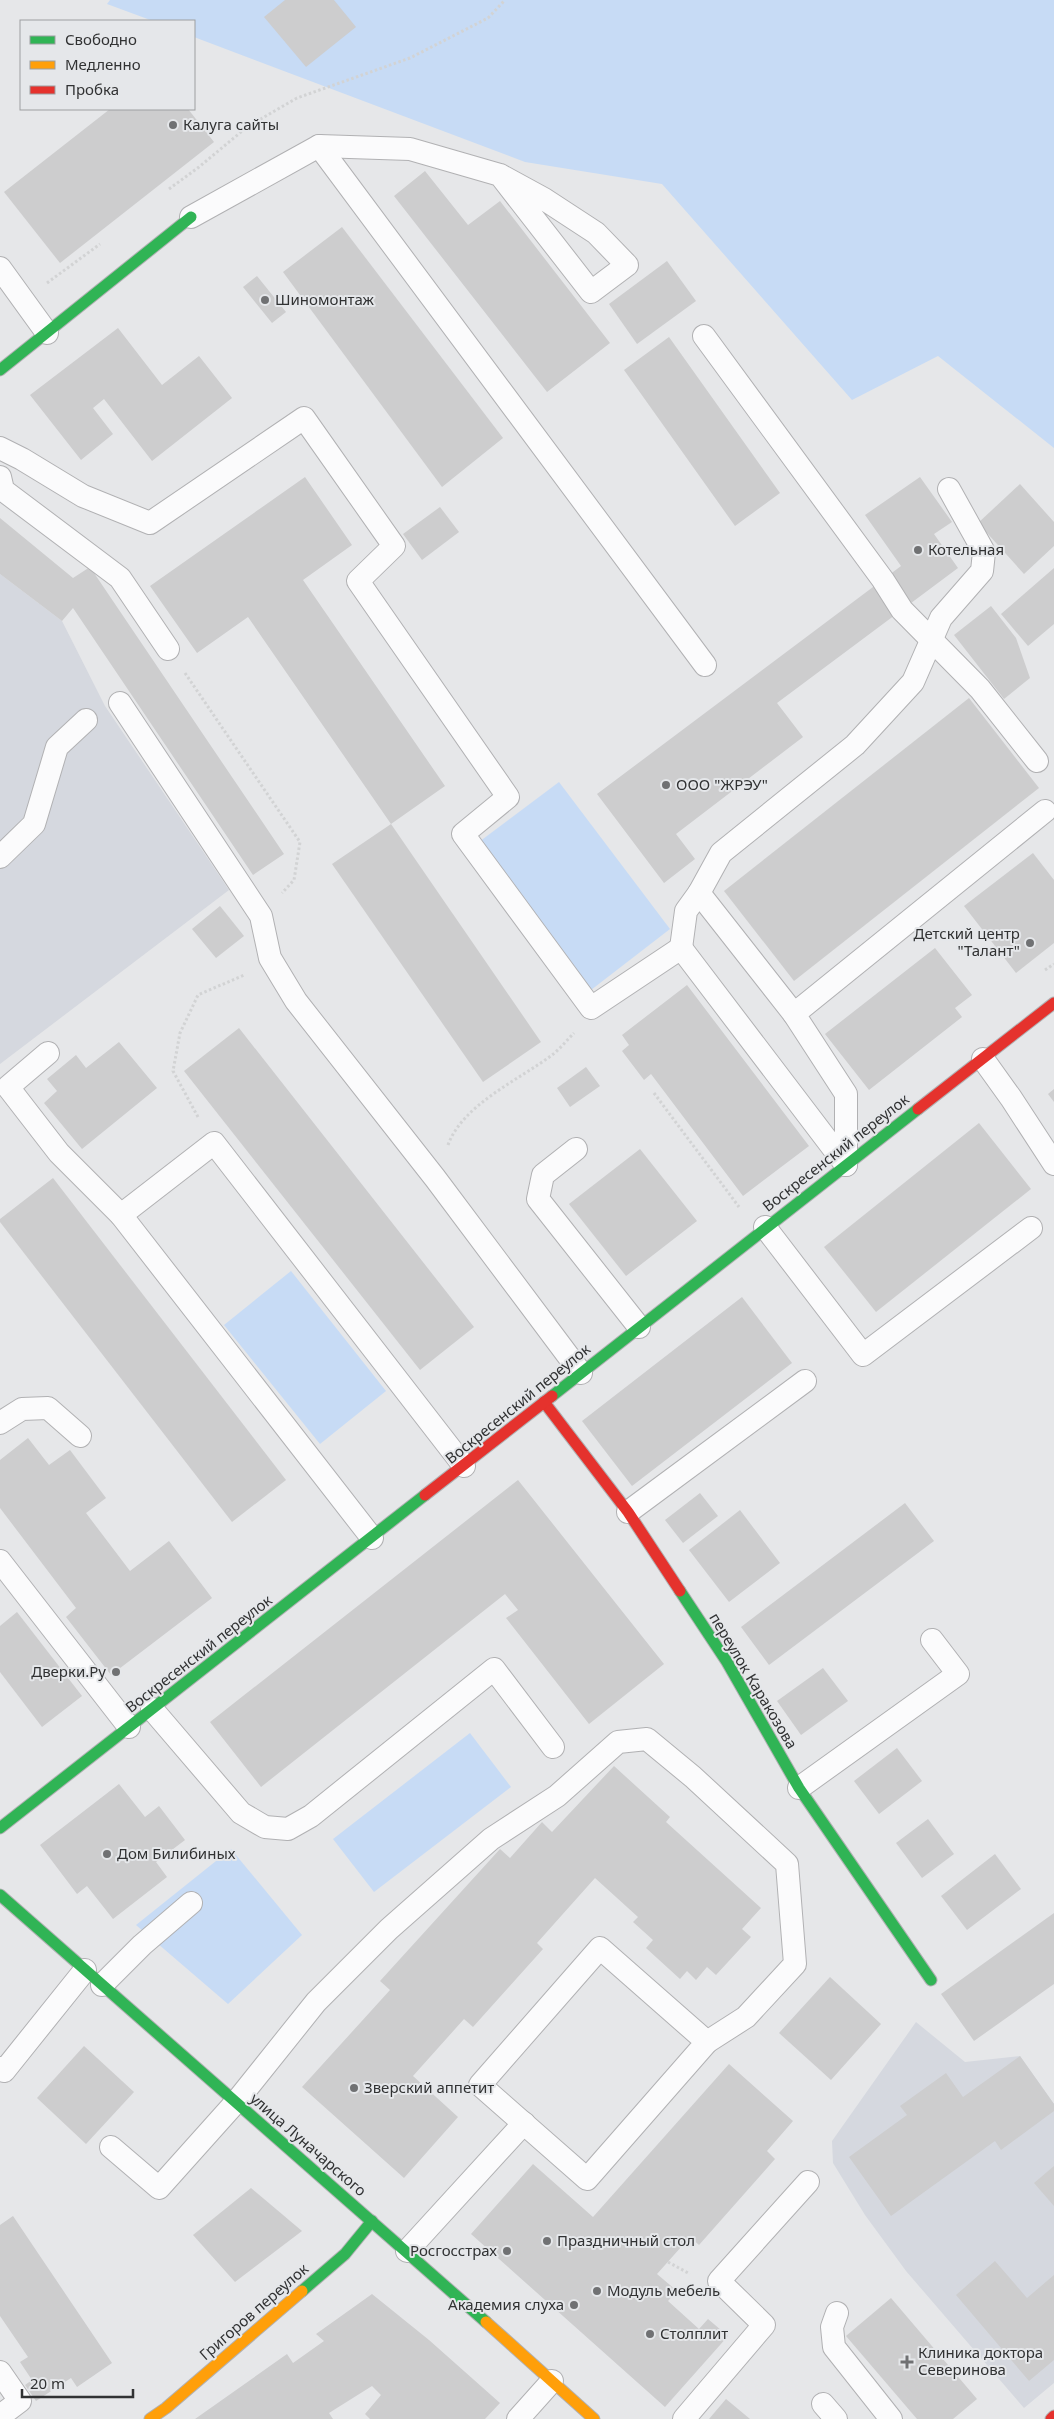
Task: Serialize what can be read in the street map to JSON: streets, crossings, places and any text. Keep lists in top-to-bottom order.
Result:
{
  "streets": {
    "street": [
      "Воскресенский переулок",
      "переулок Каракозова",
      "улица Луначарского",
      "Григоров переулок"
    ]
  },
  "crossings": [
    ["Воскресенский переулок", "переулок Каракозова"],
    ["улица Луначарского", "Григоров переулок"]
  ],
  "places": {
    "other": [
      "Калуга сайты",
      "Шиномонтаж",
      "Котельная",
      "ООО \"ЖРЭУ\"",
      "Детский центр \"Талант\"",
      "Дверки.Ру",
      "Дом Билибиных",
      "Зверский аппетит",
      "Праздничный стол",
      "Росгосстрах",
      "Модуль мебель",
      "Академия слуха",
      "Столплит"
    ],
    "health": ["Клиника доктора Северинова"]
  },
  "legend": ["Свободно", "Медленно", "Пробка"],
  "scale_bar": "20 m"
}
